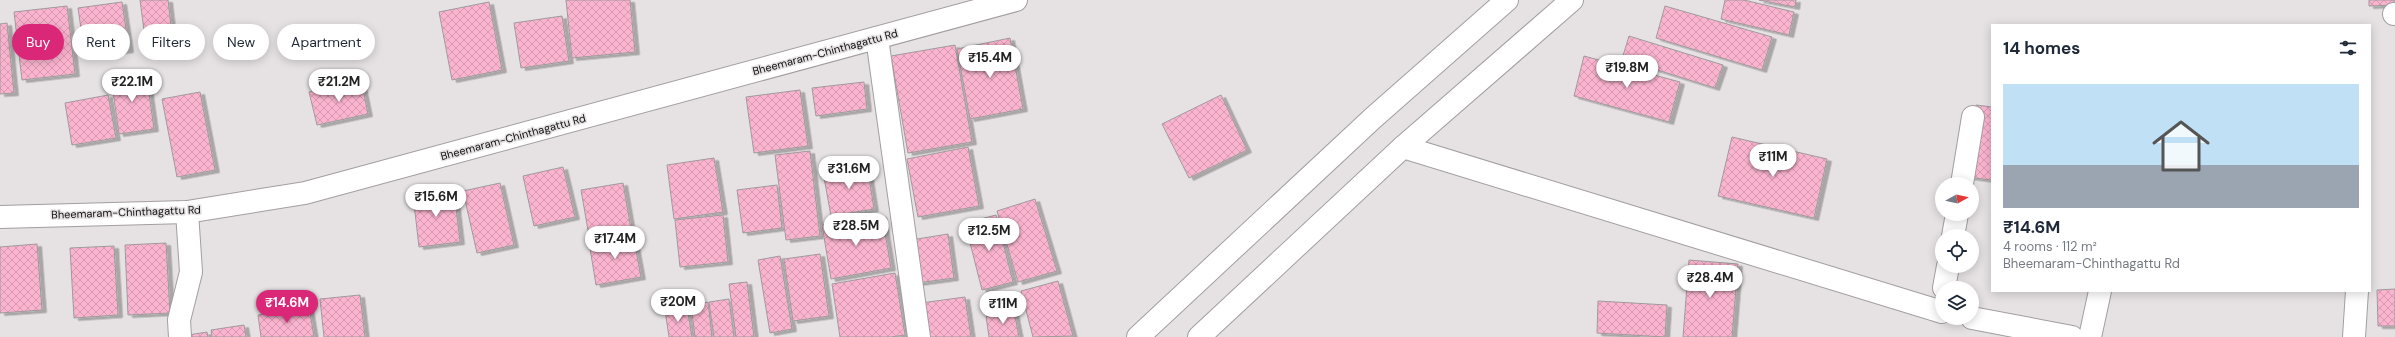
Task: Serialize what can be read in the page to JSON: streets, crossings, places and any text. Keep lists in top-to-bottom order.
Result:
{
  "streets": {
    "main road": ["Bheemaram-Chinthagattu Rd"]
  },
  "north": "right",
  "page": {
    "chip": [
      "Buy",
      "Rent",
      "Filters",
      "New",
      "Apartment"
    ],
    "heading": "14 homes",
    "price": [
      "₹15.4M",
      "₹19.8M",
      "₹22.1M",
      "₹21.2M",
      "₹11M",
      "₹31.6M",
      "₹15.6M",
      "₹28.5M",
      "₹12.5M",
      "₹17.4M",
      "₹28.4M",
      "₹20M",
      "₹14.6M",
      "₹11M"
    ],
    "list": [
      {
        "name": "₹14.6M",
        "note": "4 rooms · 112 m² · Bheemaram-Chinthagattu Rd"
      }
    ]
  }
}
